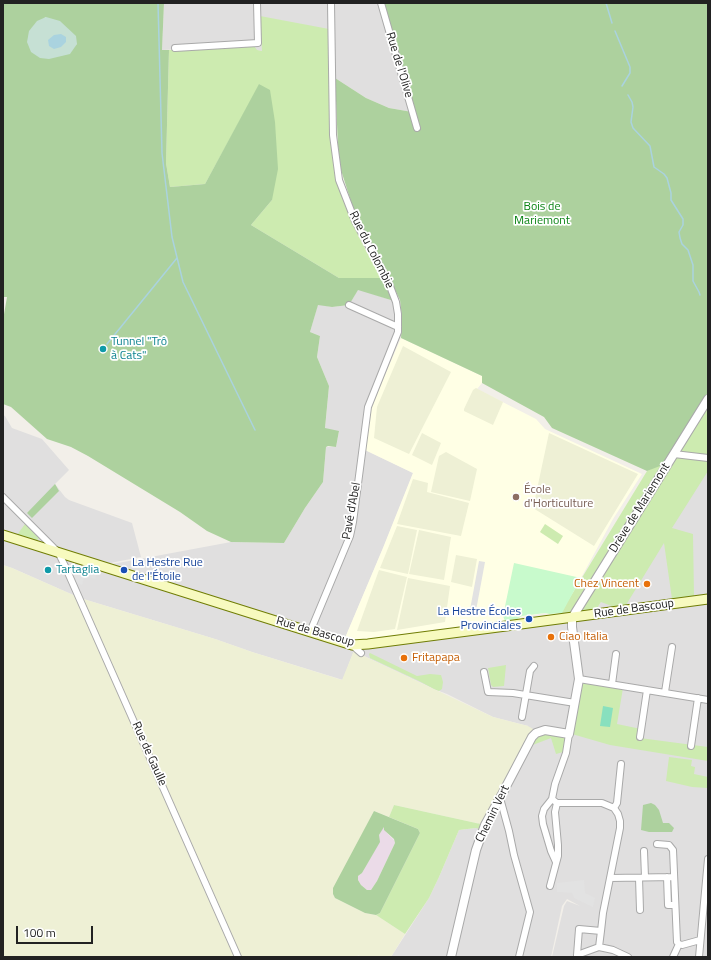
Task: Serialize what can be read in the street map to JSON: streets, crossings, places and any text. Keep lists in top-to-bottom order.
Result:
{
  "streets": {
    "main road": ["Rue de Bascoup"],
    "street": [
      "Rue de l'Olive",
      "Rue du Colombie",
      "Drève de Mariemont",
      "Pavé d'Abel",
      "Rue de Gaulle",
      "Chemin Vert"
    ]
  },
  "crossings": [
    ["Rue du Colombie", "Pavé d'Abel"],
    ["Drève de Mariemont", "Rue de Bascoup"],
    ["Pavé d'Abel", "Rue de Bascoup"],
    ["Rue de Bascoup", "Rue de Gaulle"]
  ],
  "parks": ["Bois de Mariemont"],
  "places": [
    "Tunnel \"Trô à Cats\"",
    "École d'Horticulture",
    "Tartaglia",
    "La Hestre Rue de l'Étoile",
    "Chez Vincent",
    "La Hestre Écoles Provinciales",
    "Ciao Italia",
    "Fritapapa"
  ],
  "scale_bar": "100 m"
}
